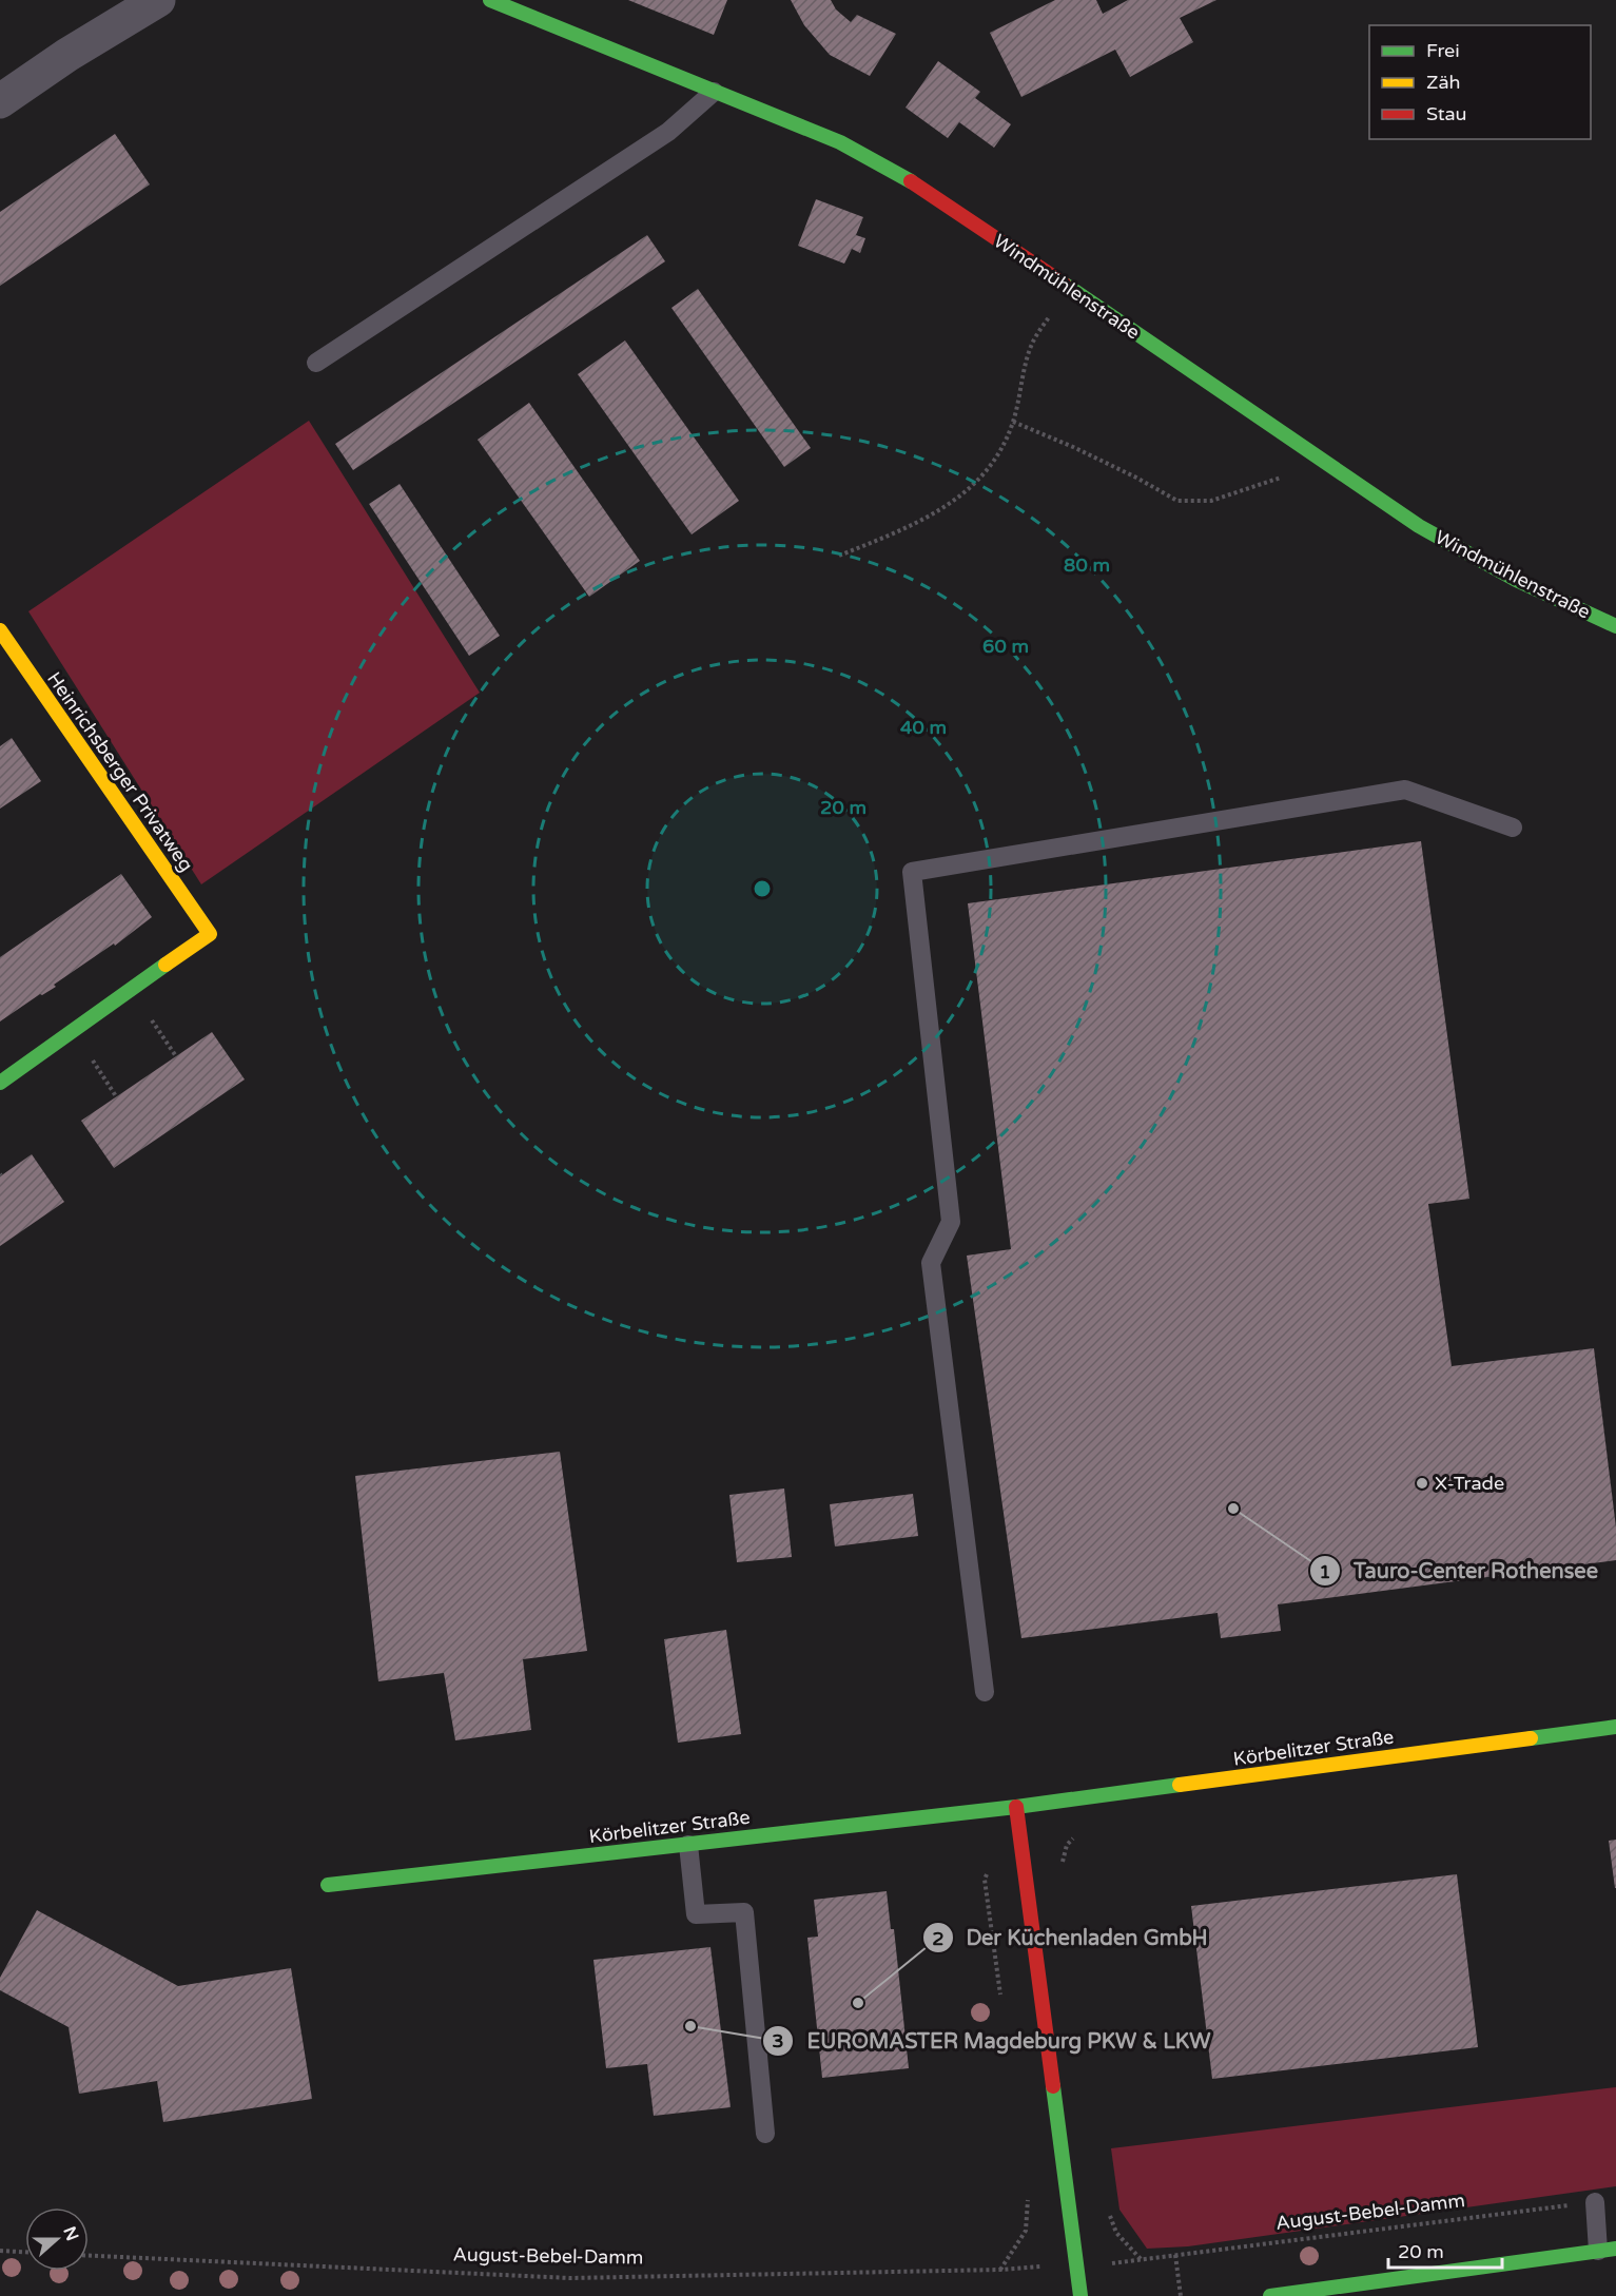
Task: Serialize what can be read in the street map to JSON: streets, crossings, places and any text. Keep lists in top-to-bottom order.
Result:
{
  "streets": {
    "street": ["Windmühlenstraße", "Heinrichsberger Privatweg", "Körbelitzer Straße"],
    "path": ["August-Bebel-Damm"]
  },
  "places": [
    "X-Trade",
    "Tauro-Center Rothensee",
    "Der Küchenladen GmbH",
    "EUROMASTER Magdeburg PKW & LKW"
  ],
  "legend": ["Frei", "Zäh", "Stau"],
  "scale_bar": "20 m",
  "north": "right",
  "rings": [
    "80 m",
    "60 m",
    "40 m",
    "20 m"
  ]
}
